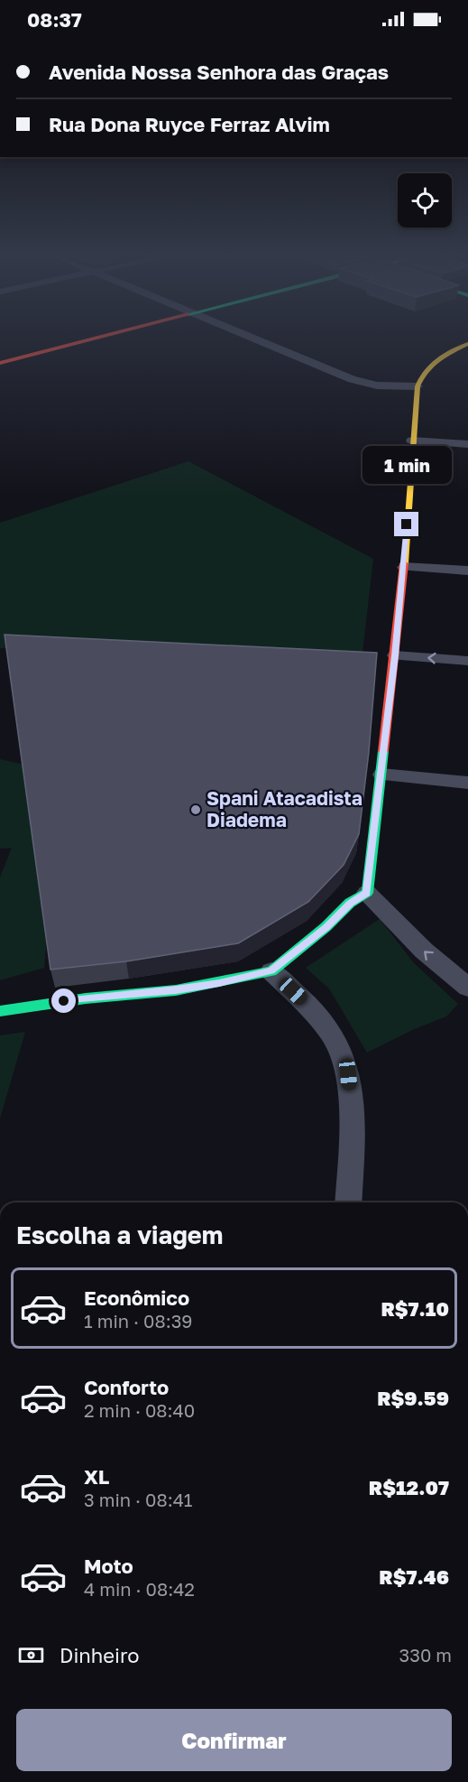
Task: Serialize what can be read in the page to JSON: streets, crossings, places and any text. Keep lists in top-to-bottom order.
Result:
{
  "places": ["Spani Atacadista Diadema"],
  "page": {
    "status": "08:37",
    "banner": ["Avenida Nossa Senhora das Graças", "Rua Dona Ruyce Ferraz Alvim"],
    "bubble": "1 min",
    "heading": "Escolha a viagem",
    "list": [
      {
        "name": "Econômico",
        "note": "1 min · 08:39",
        "value": "R$7.10"
      },
      {
        "name": "Conforto",
        "note": "2 min · 08:40",
        "value": "R$9.59"
      },
      {
        "name": "XL",
        "note": "3 min · 08:41",
        "value": "R$12.07"
      },
      {
        "name": "Moto",
        "note": "4 min · 08:42",
        "value": "R$7.46"
      }
    ],
    "pay": ["Dinheiro", "330 m"],
    "buttons": "Confirmar"
  }
}
